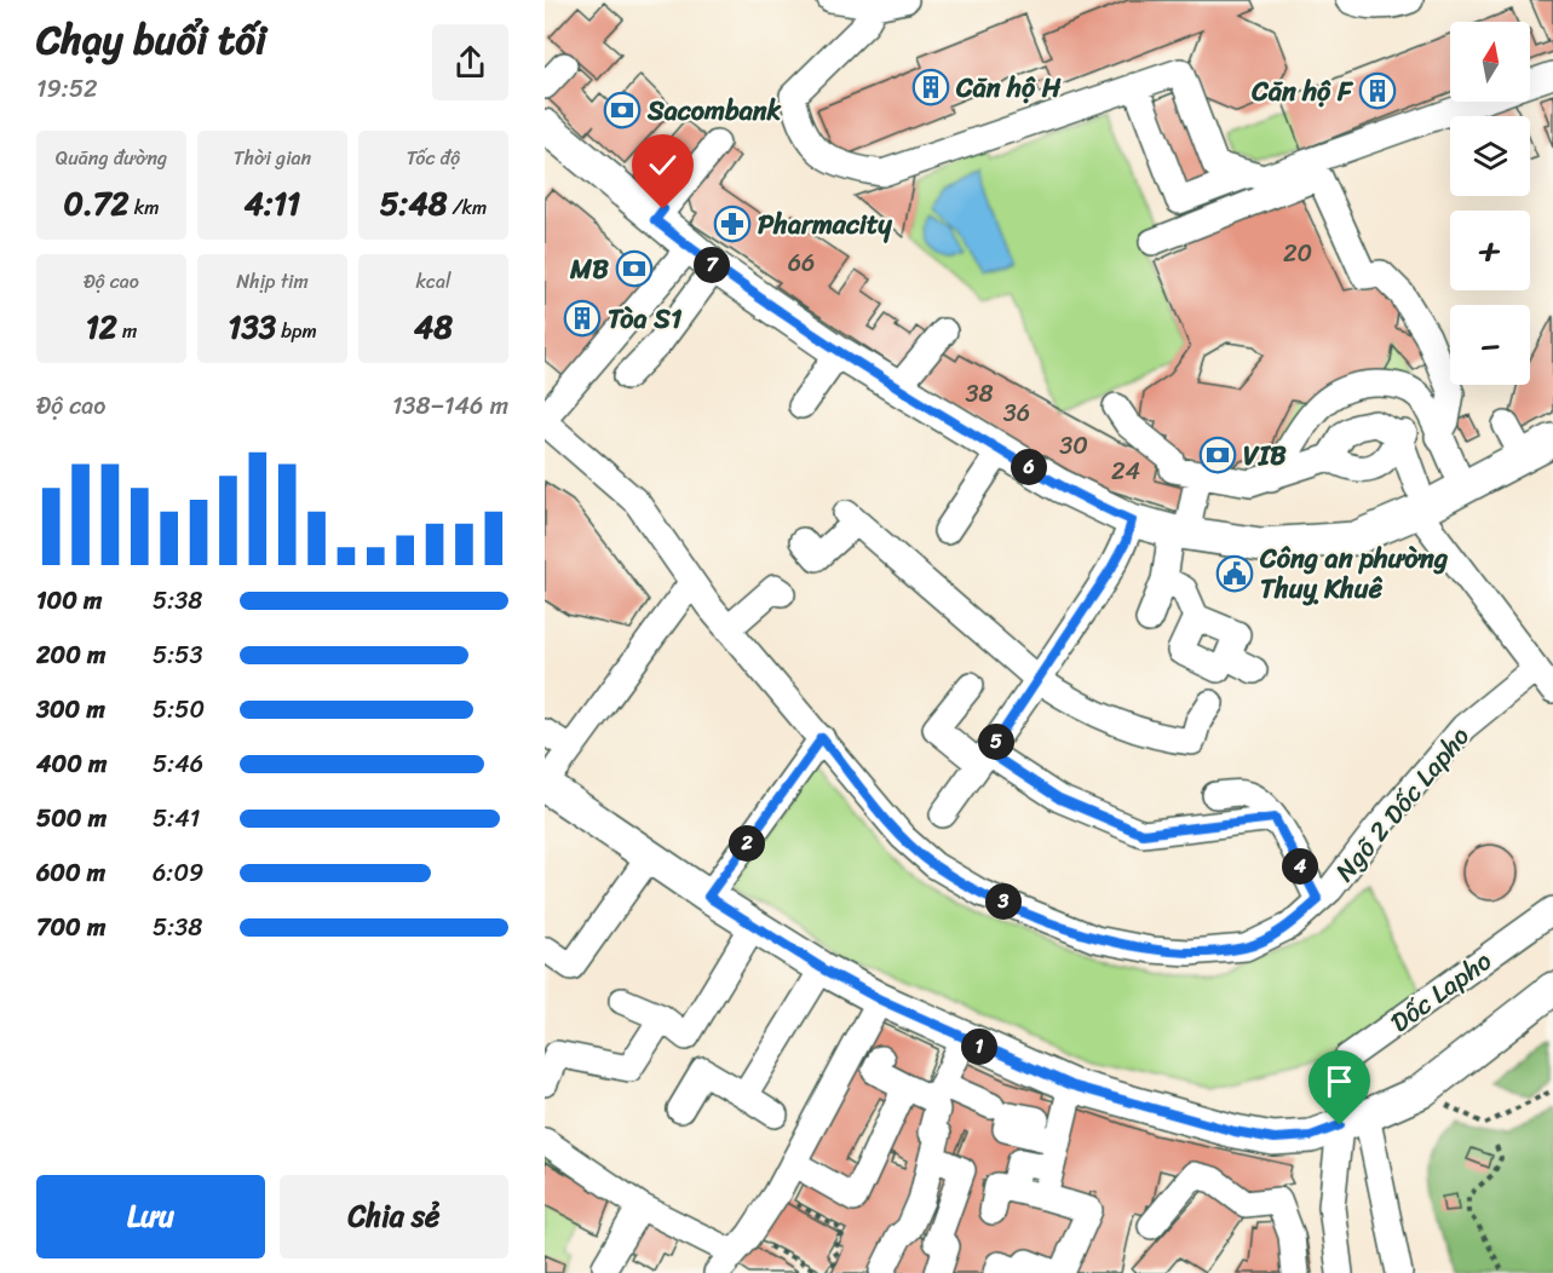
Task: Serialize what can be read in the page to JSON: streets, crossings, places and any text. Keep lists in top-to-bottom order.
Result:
{
  "streets": {
    "street": ["Ngõ 2 Dốc Lapho", "Dốc Lapho"]
  },
  "places": {
    "building": ["Căn hộ H", "Căn hộ F", "Tòa S1"],
    "bank": ["Sacombank", "MB", "VIB"],
    "pharmacy": ["Pharmacity"],
    "public building": ["Công an phường Thuỵ Khuê"]
  },
  "house_numbers": [
    "20",
    "66",
    "38",
    "36",
    "30",
    "24"
  ],
  "north": "top",
  "page": {
    "heading": ["Chạy buổi tối", "19:52"],
    "map_buttons": ["+", "−"],
    "stats": [
      ["Quãng đường", "0.72 km"],
      ["Thời gian", "4:11"],
      ["Tốc độ", "5:48 /km"],
      ["Độ cao", "12 m"],
      ["Nhịp tim", "133 bpm"],
      ["kcal", "48"]
    ],
    "pins": [
      "7",
      "6",
      "5",
      "2",
      "4",
      "3",
      "1"
    ],
    "chart": ["Độ cao", "138–146 m"],
    "list": [
      {
        "name": "100 m",
        "note": "5:38"
      },
      {
        "name": "200 m",
        "note": "5:53"
      },
      {
        "name": "300 m",
        "note": "5:50"
      },
      {
        "name": "400 m",
        "note": "5:46"
      },
      {
        "name": "500 m",
        "note": "5:41"
      },
      {
        "name": "600 m",
        "note": "6:09"
      },
      {
        "name": "700 m",
        "note": "5:38"
      }
    ],
    "buttons": ["Lưu", "Chia sẻ"]
  }
}
